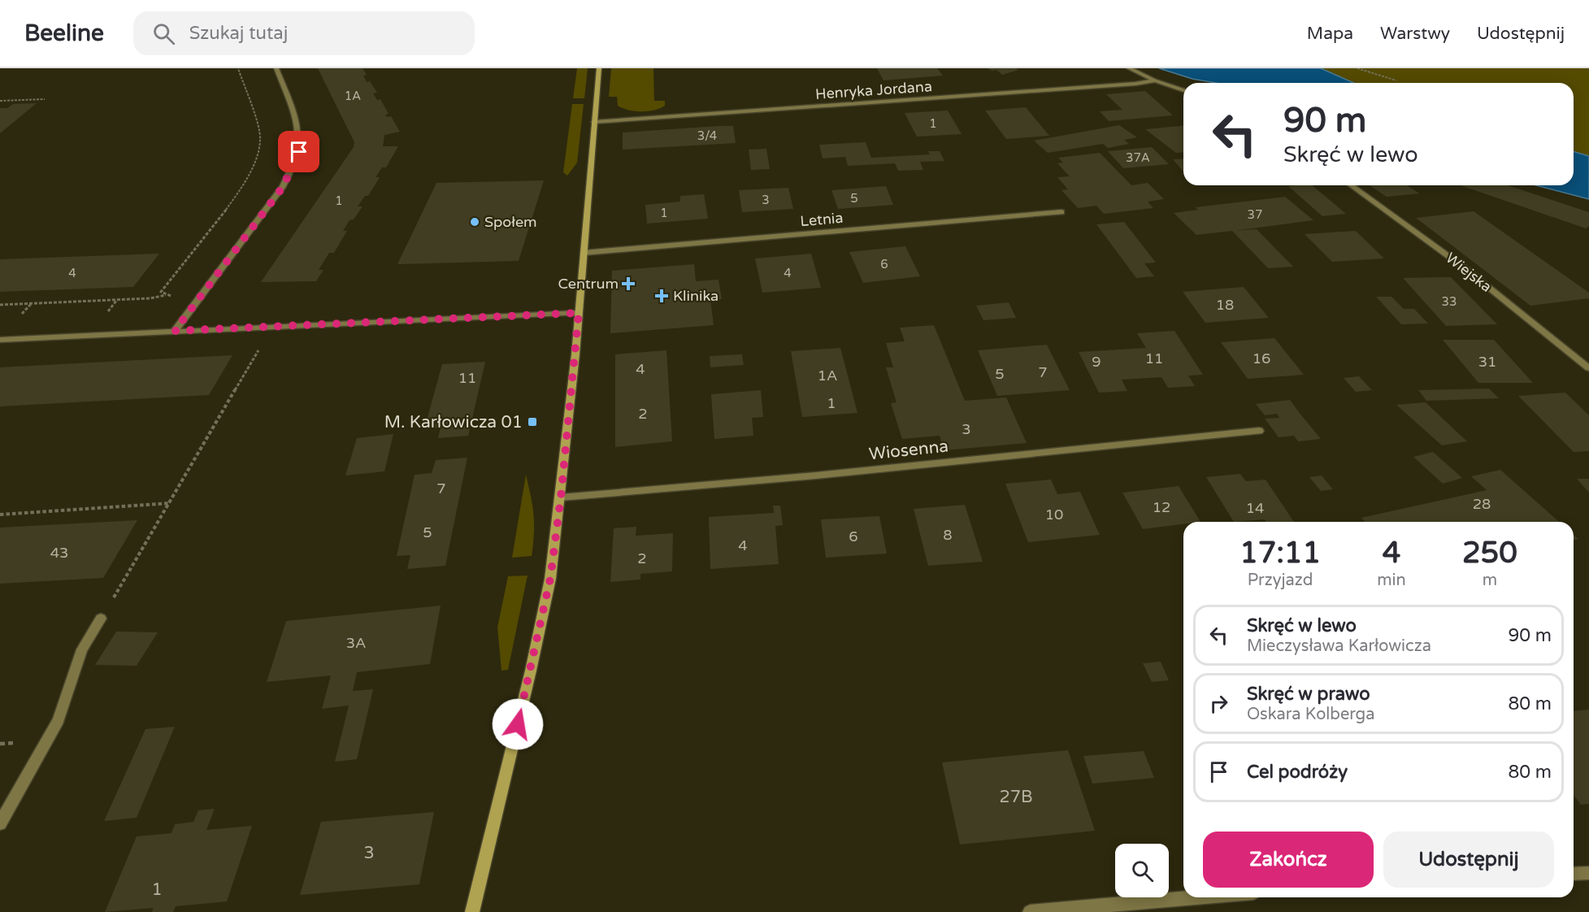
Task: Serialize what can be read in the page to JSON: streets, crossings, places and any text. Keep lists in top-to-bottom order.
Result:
{
  "streets": {
    "street": [
      "Henryka Jordana",
      "Letnia",
      "Wiejska",
      "Wiosenna"
    ]
  },
  "places": {
    "other": ["Społem"],
    "health": ["Centrum", "Klinika"],
    "transit": ["M. Karłowicza 01"]
  },
  "house_numbers": [
    "1A",
    "1",
    "3/4",
    "37A",
    "5",
    "3",
    "1",
    "1",
    "37",
    "6",
    "4",
    "4",
    "33",
    "18",
    "11",
    "16",
    "9",
    "31",
    "4",
    "7",
    "5",
    "1A",
    "11",
    "1",
    "2",
    "3",
    "7",
    "28",
    "12",
    "14",
    "10",
    "5",
    "8",
    "6",
    "4",
    "43",
    "2",
    "3A",
    "27B",
    "3",
    "1"
  ],
  "page": {
    "header": "Beeline",
    "search": "Szukaj tutaj",
    "nav": ["Mapa", "Warstwy", "Udostępnij"],
    "turn": ["90 m", "Skręć w lewo"],
    "eta": [
      "17:11",
      "Przyjazd",
      "4",
      "min",
      "250",
      "m"
    ],
    "list": [
      {
        "name": "Skręć w lewo",
        "note": "Mieczysława Karłowicza",
        "value": "90 m"
      },
      {
        "name": "Skręć w prawo",
        "note": "Oskara Kolberga",
        "value": "80 m"
      },
      {
        "name": "Cel podróży",
        "value": "80 m"
      }
    ],
    "buttons": ["Zakończ", "Udostępnij"]
  }
}
